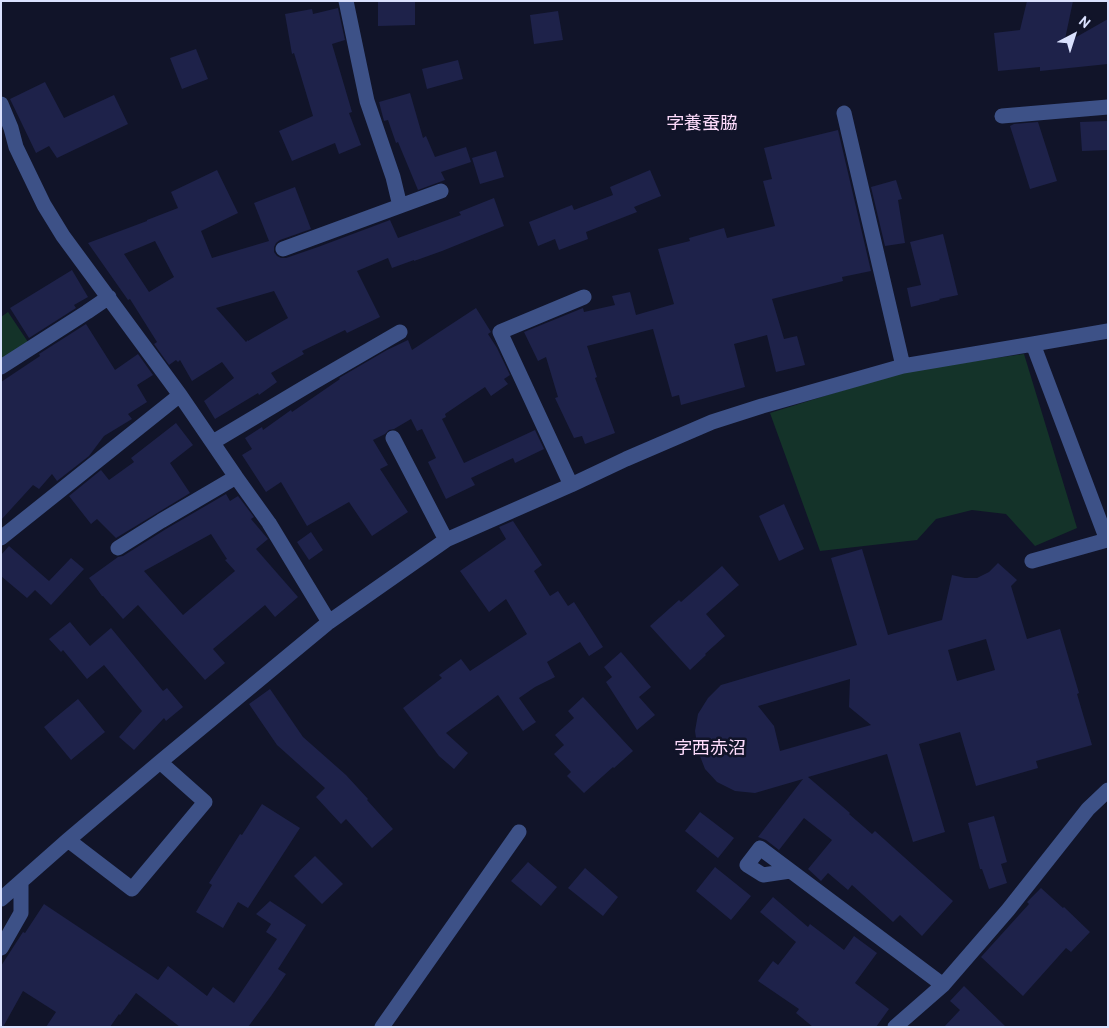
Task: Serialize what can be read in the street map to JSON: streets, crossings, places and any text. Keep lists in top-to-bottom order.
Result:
{
  "districts": ["字養蚕脇", "字西赤沼"],
  "north": "top right"
}
